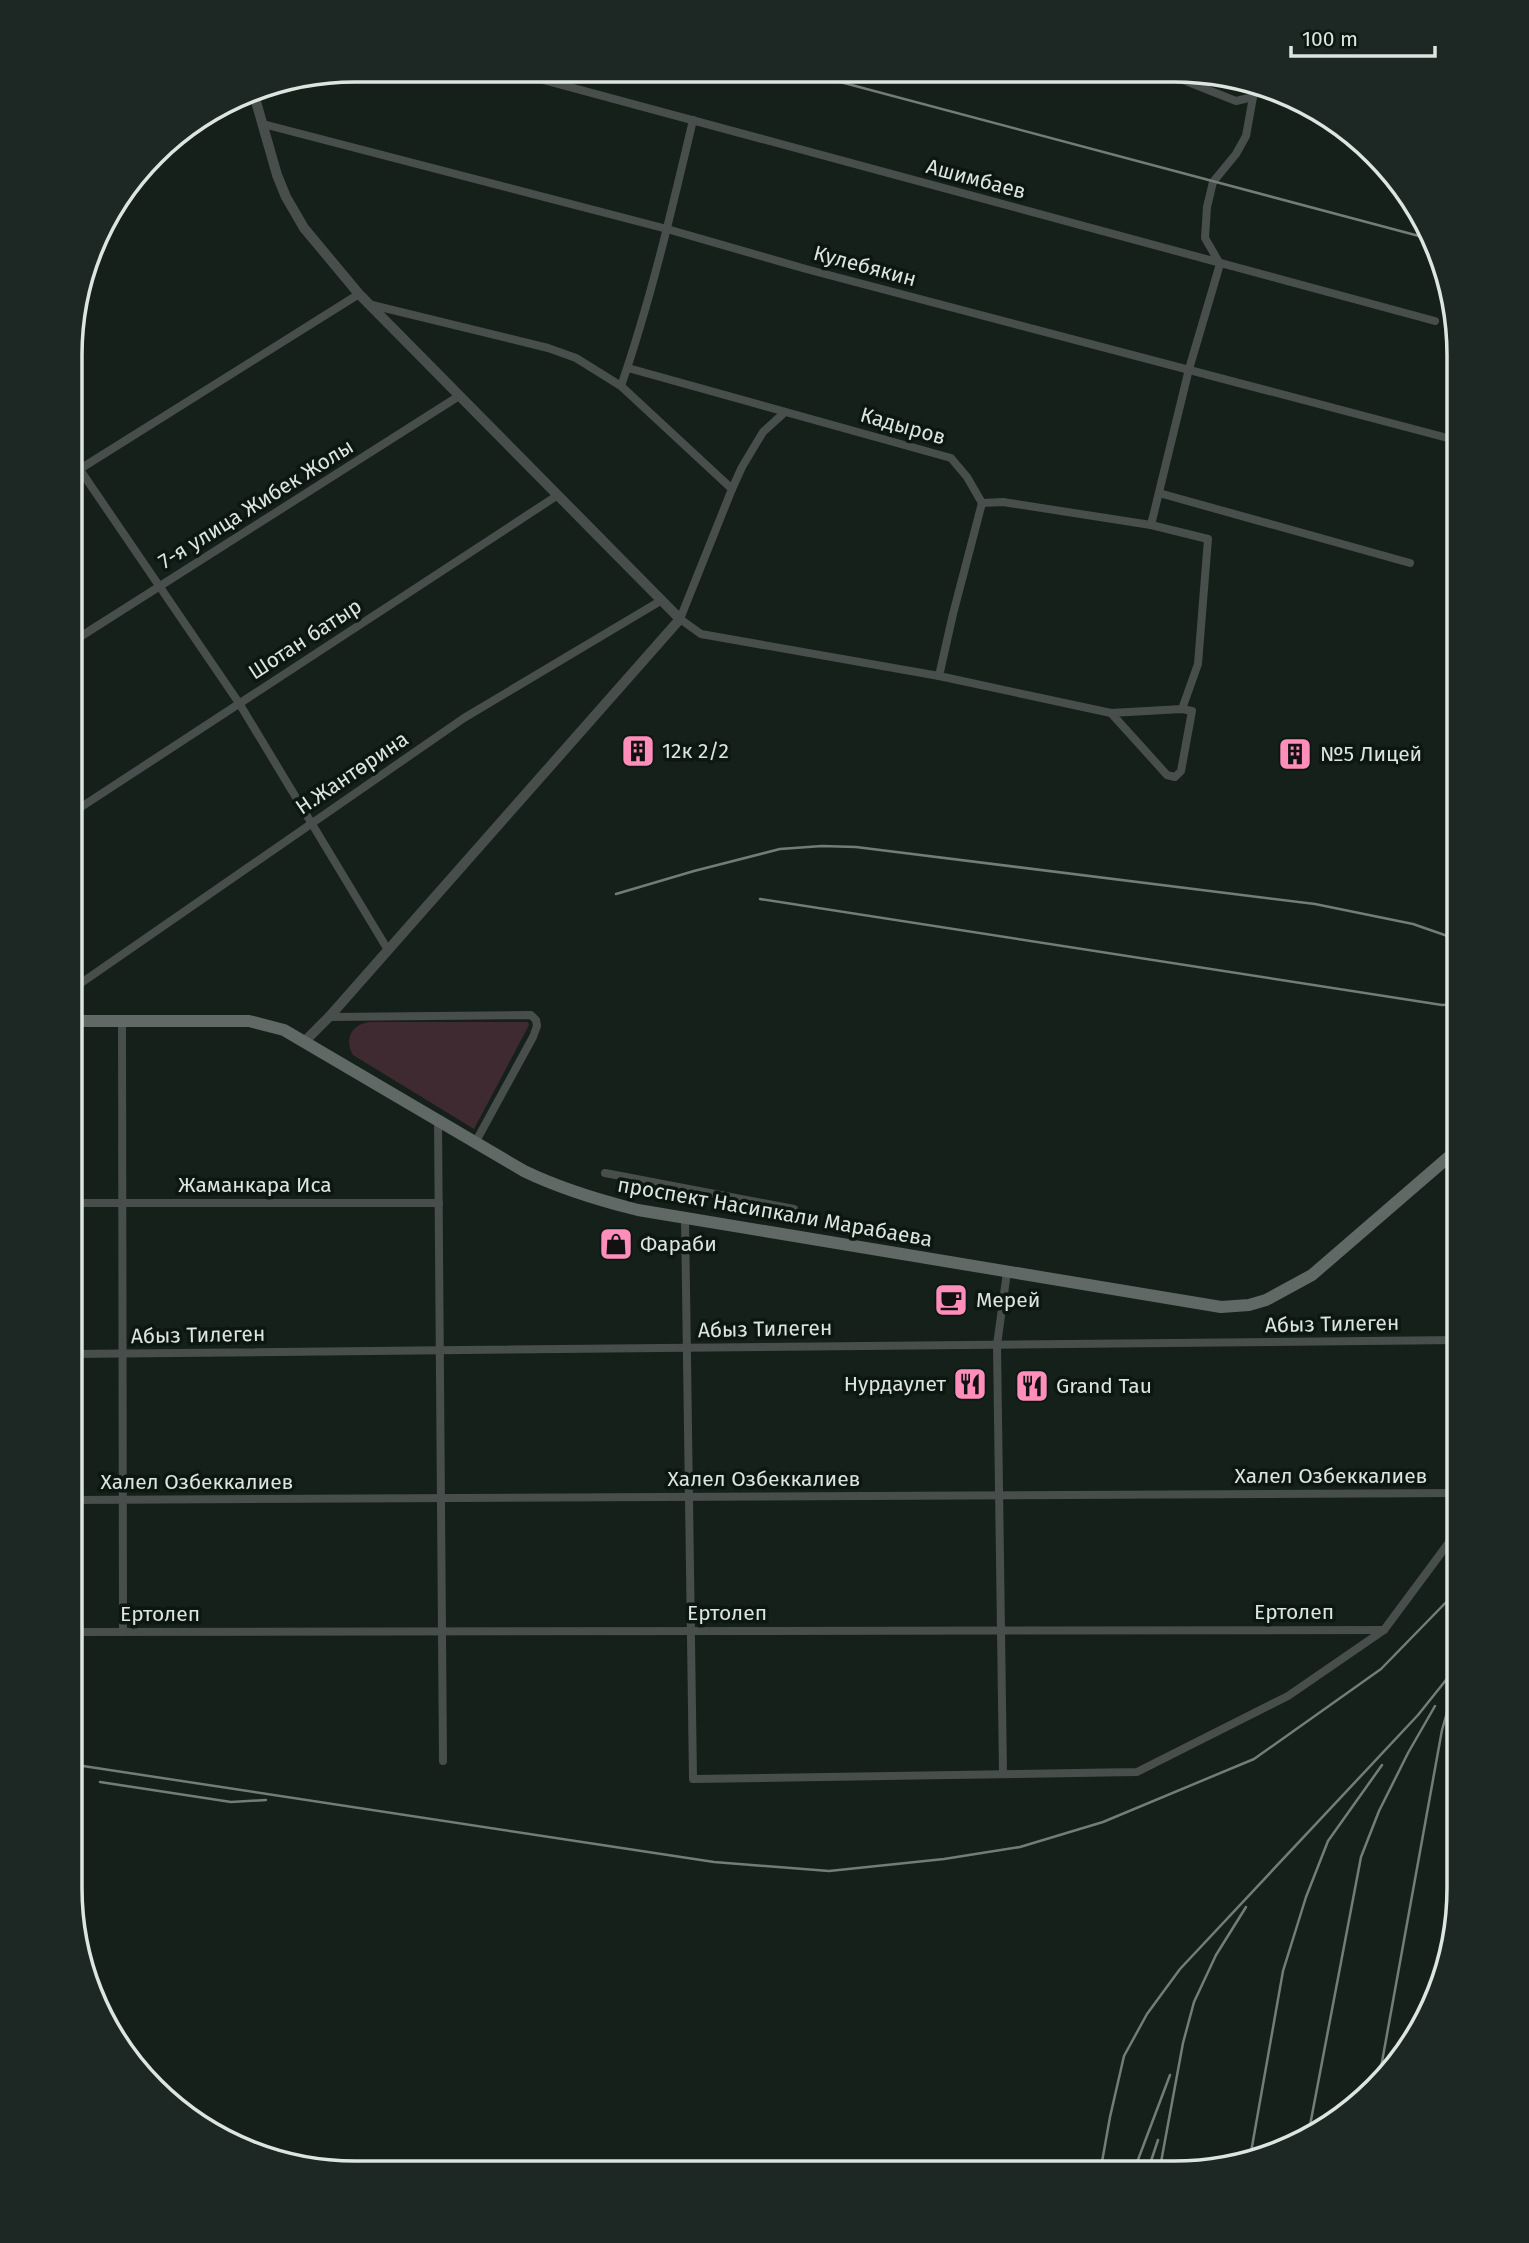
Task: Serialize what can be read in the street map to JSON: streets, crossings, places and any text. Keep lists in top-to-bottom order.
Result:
{
  "streets": {
    "main road": ["проспект Насипкали Марабаева"],
    "street": [
      "Ашимбаев",
      "Кулебякин",
      "Кадыров",
      "7-я улица Жибек Жолы",
      "Шотан батыр",
      "Н.Жантөрина",
      "Жаманкара Иса",
      "Абыз Тилеген",
      "Халел Озбеккалиев",
      "Ертолеп"
    ]
  },
  "places": {
    "building": ["12к 2/2", "№5 Лицей"],
    "shop": ["Фараби"],
    "cafe": ["Мерей"],
    "restaurant": ["Нурдаулет", "Grand Tau"]
  },
  "scale_bar": "100 m"
}
